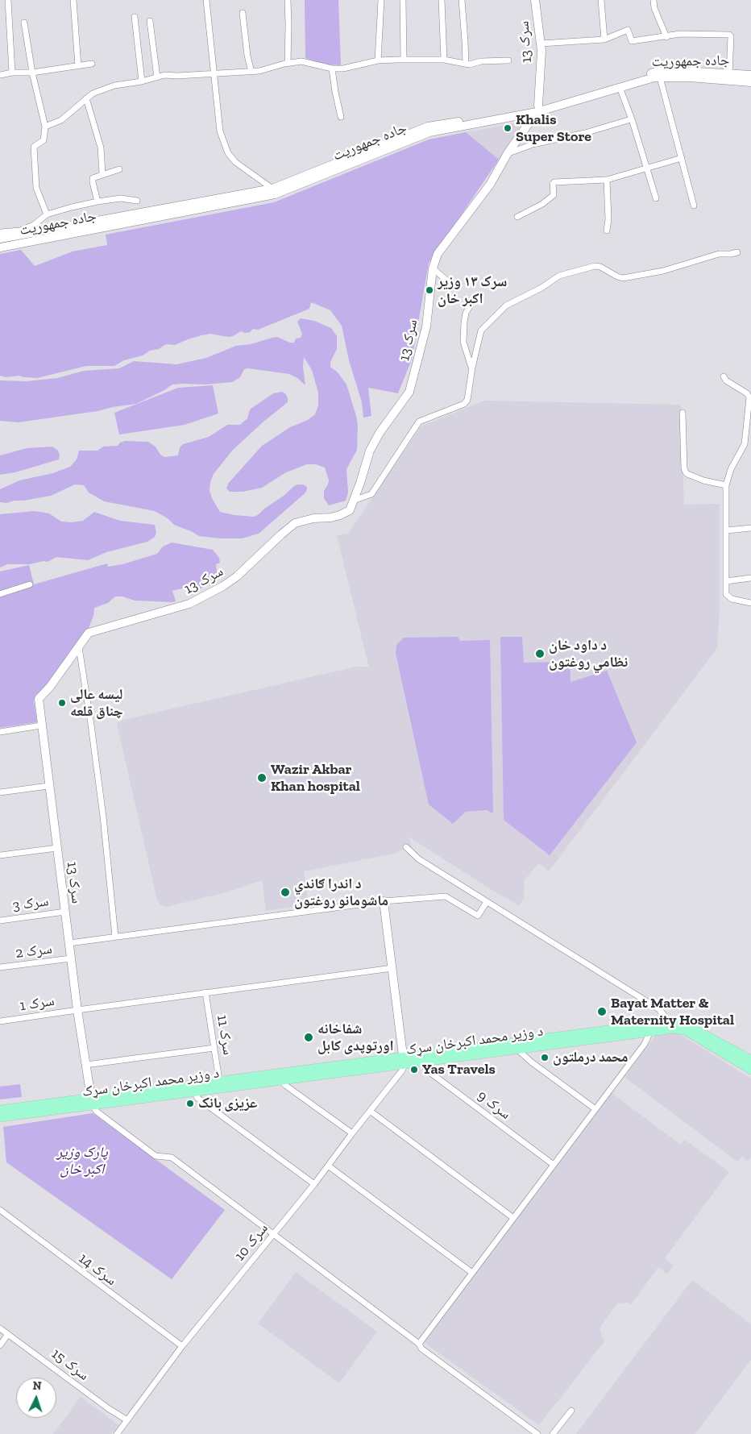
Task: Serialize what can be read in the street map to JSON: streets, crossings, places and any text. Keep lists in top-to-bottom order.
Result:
{
  "streets": {
    "main road": ["د وزیر محمد اکبرخان سړک"],
    "street": [
      "سرک 13",
      "جاده جمهوریت",
      "سرک 3",
      "سرک 2",
      "سرک 1",
      "سرک 11",
      "سرک 9",
      "سرک 10",
      "سرک 14",
      "سرک 15"
    ]
  },
  "crossings": [
    ["سرک 13", "جاده جمهوریت"],
    ["سرک 13", "سرک 3"],
    ["سرک 13", "سرک 2"],
    ["سرک 13", "سرک 1"],
    ["سرک 13", "د وزیر محمد اکبرخان سړک"],
    ["سرک 1", "سرک 11"],
    ["د وزیر محمد اکبرخان سړک", "سرک 9"],
    ["د وزیر محمد اکبرخان سړک", "سرک 10"],
    ["سرک 10", "سرک 14"],
    ["سرک 10", "سرک 15"]
  ],
  "parks": ["پارک وزیر اکبر خان"],
  "places": [
    "Khalis Super Store",
    "سرک ۱۳ وزیر اکبر خان",
    "د داود خان نظامي روغتون",
    "لیسه عالی چناق قلعه",
    "Wazir Akbar Khan hospital",
    "د اندرا ګاندي ماشومانو روغتون",
    "Bayat Matter & Maternity Hospital",
    "شفاخانه اورتوپدی کابل",
    "محمد درملتون",
    "Yas Travels",
    "عزیزی بانک"
  ],
  "north": "top"
}
